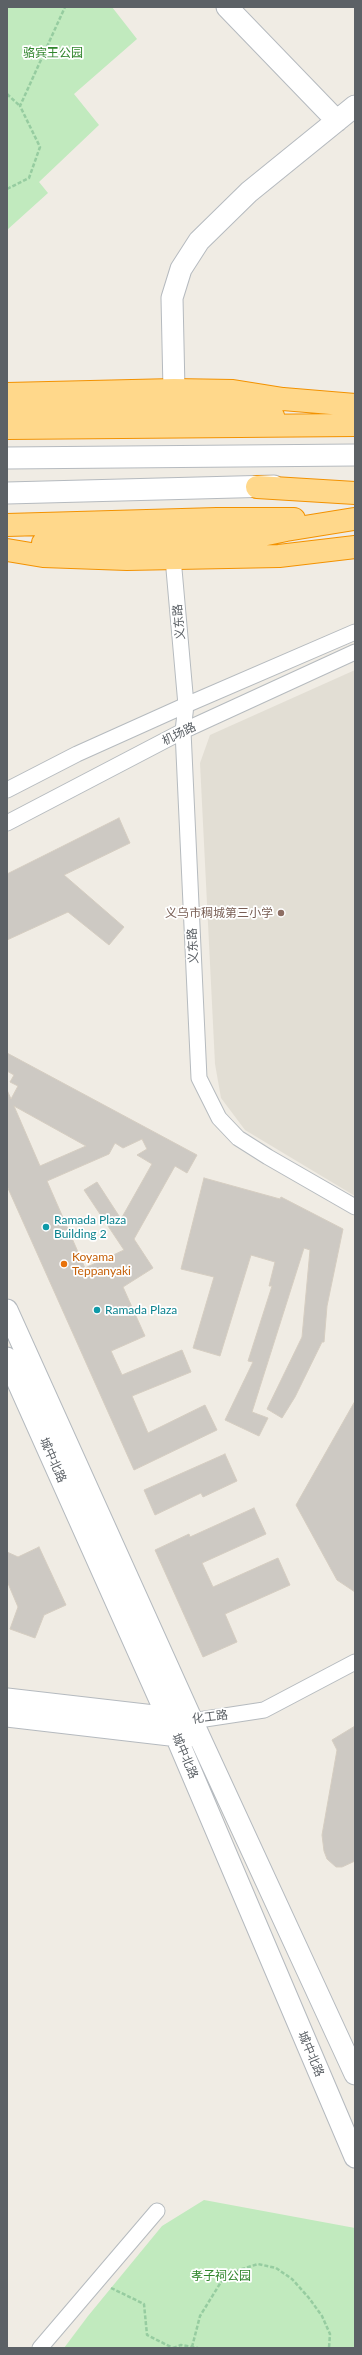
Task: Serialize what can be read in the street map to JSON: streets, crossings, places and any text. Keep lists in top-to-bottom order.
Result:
{
  "streets": {
    "main road": ["城中北路", "化工路"],
    "street": ["义东路", "机场路"]
  },
  "crossings": [
    ["义东路", "机场路"],
    ["城中北路", "化工路"]
  ],
  "parks": ["骆宾王公园", "孝子祠公园"],
  "places": [
    "义乌市稠城第三小学",
    "Ramada Plaza Building 2",
    "Koyama Teppanyaki",
    "Ramada Plaza"
  ]
}
